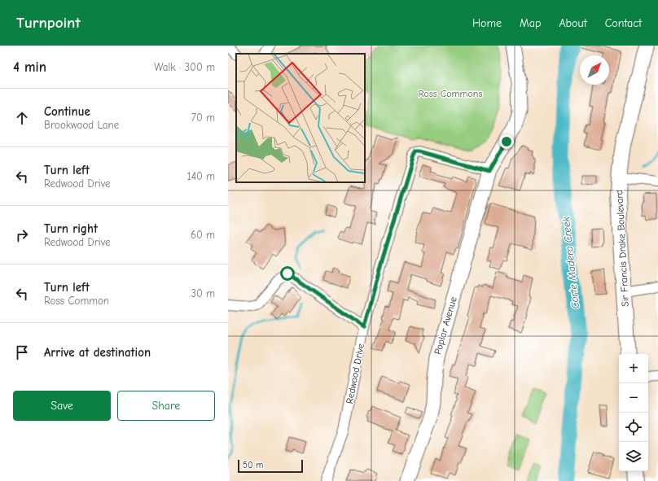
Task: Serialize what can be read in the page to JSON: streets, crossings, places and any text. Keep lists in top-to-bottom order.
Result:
{
  "streets": {
    "main road": ["Sir Francis Drake Boulevard"],
    "street": ["Poplar Avenue", "Redwood Drive"]
  },
  "crossings": [
    ["Poplar Avenue", "Redwood Drive"]
  ],
  "water": ["Corte Madera Creek"],
  "parks": ["Ross Commons"],
  "scale_bar": "50 m",
  "north": "top right",
  "page": {
    "header": "Turnpoint",
    "nav": [
      "Home",
      "Map",
      "About",
      "Contact"
    ],
    "heading": ["4 min", "Walk · 300 m"],
    "list": [
      ["Continue", "Brookwood Lane", "70 m"],
      ["Turn left", "Redwood Drive", "140 m"],
      ["Turn right", "Redwood Drive", "60 m"],
      ["Turn left", "Ross Common", "30 m"],
      "Arrive at destination"
    ],
    "map_buttons": ["+", "−"],
    "buttons": ["Save", "Share"],
    "scale": "50 m"
  }
}
